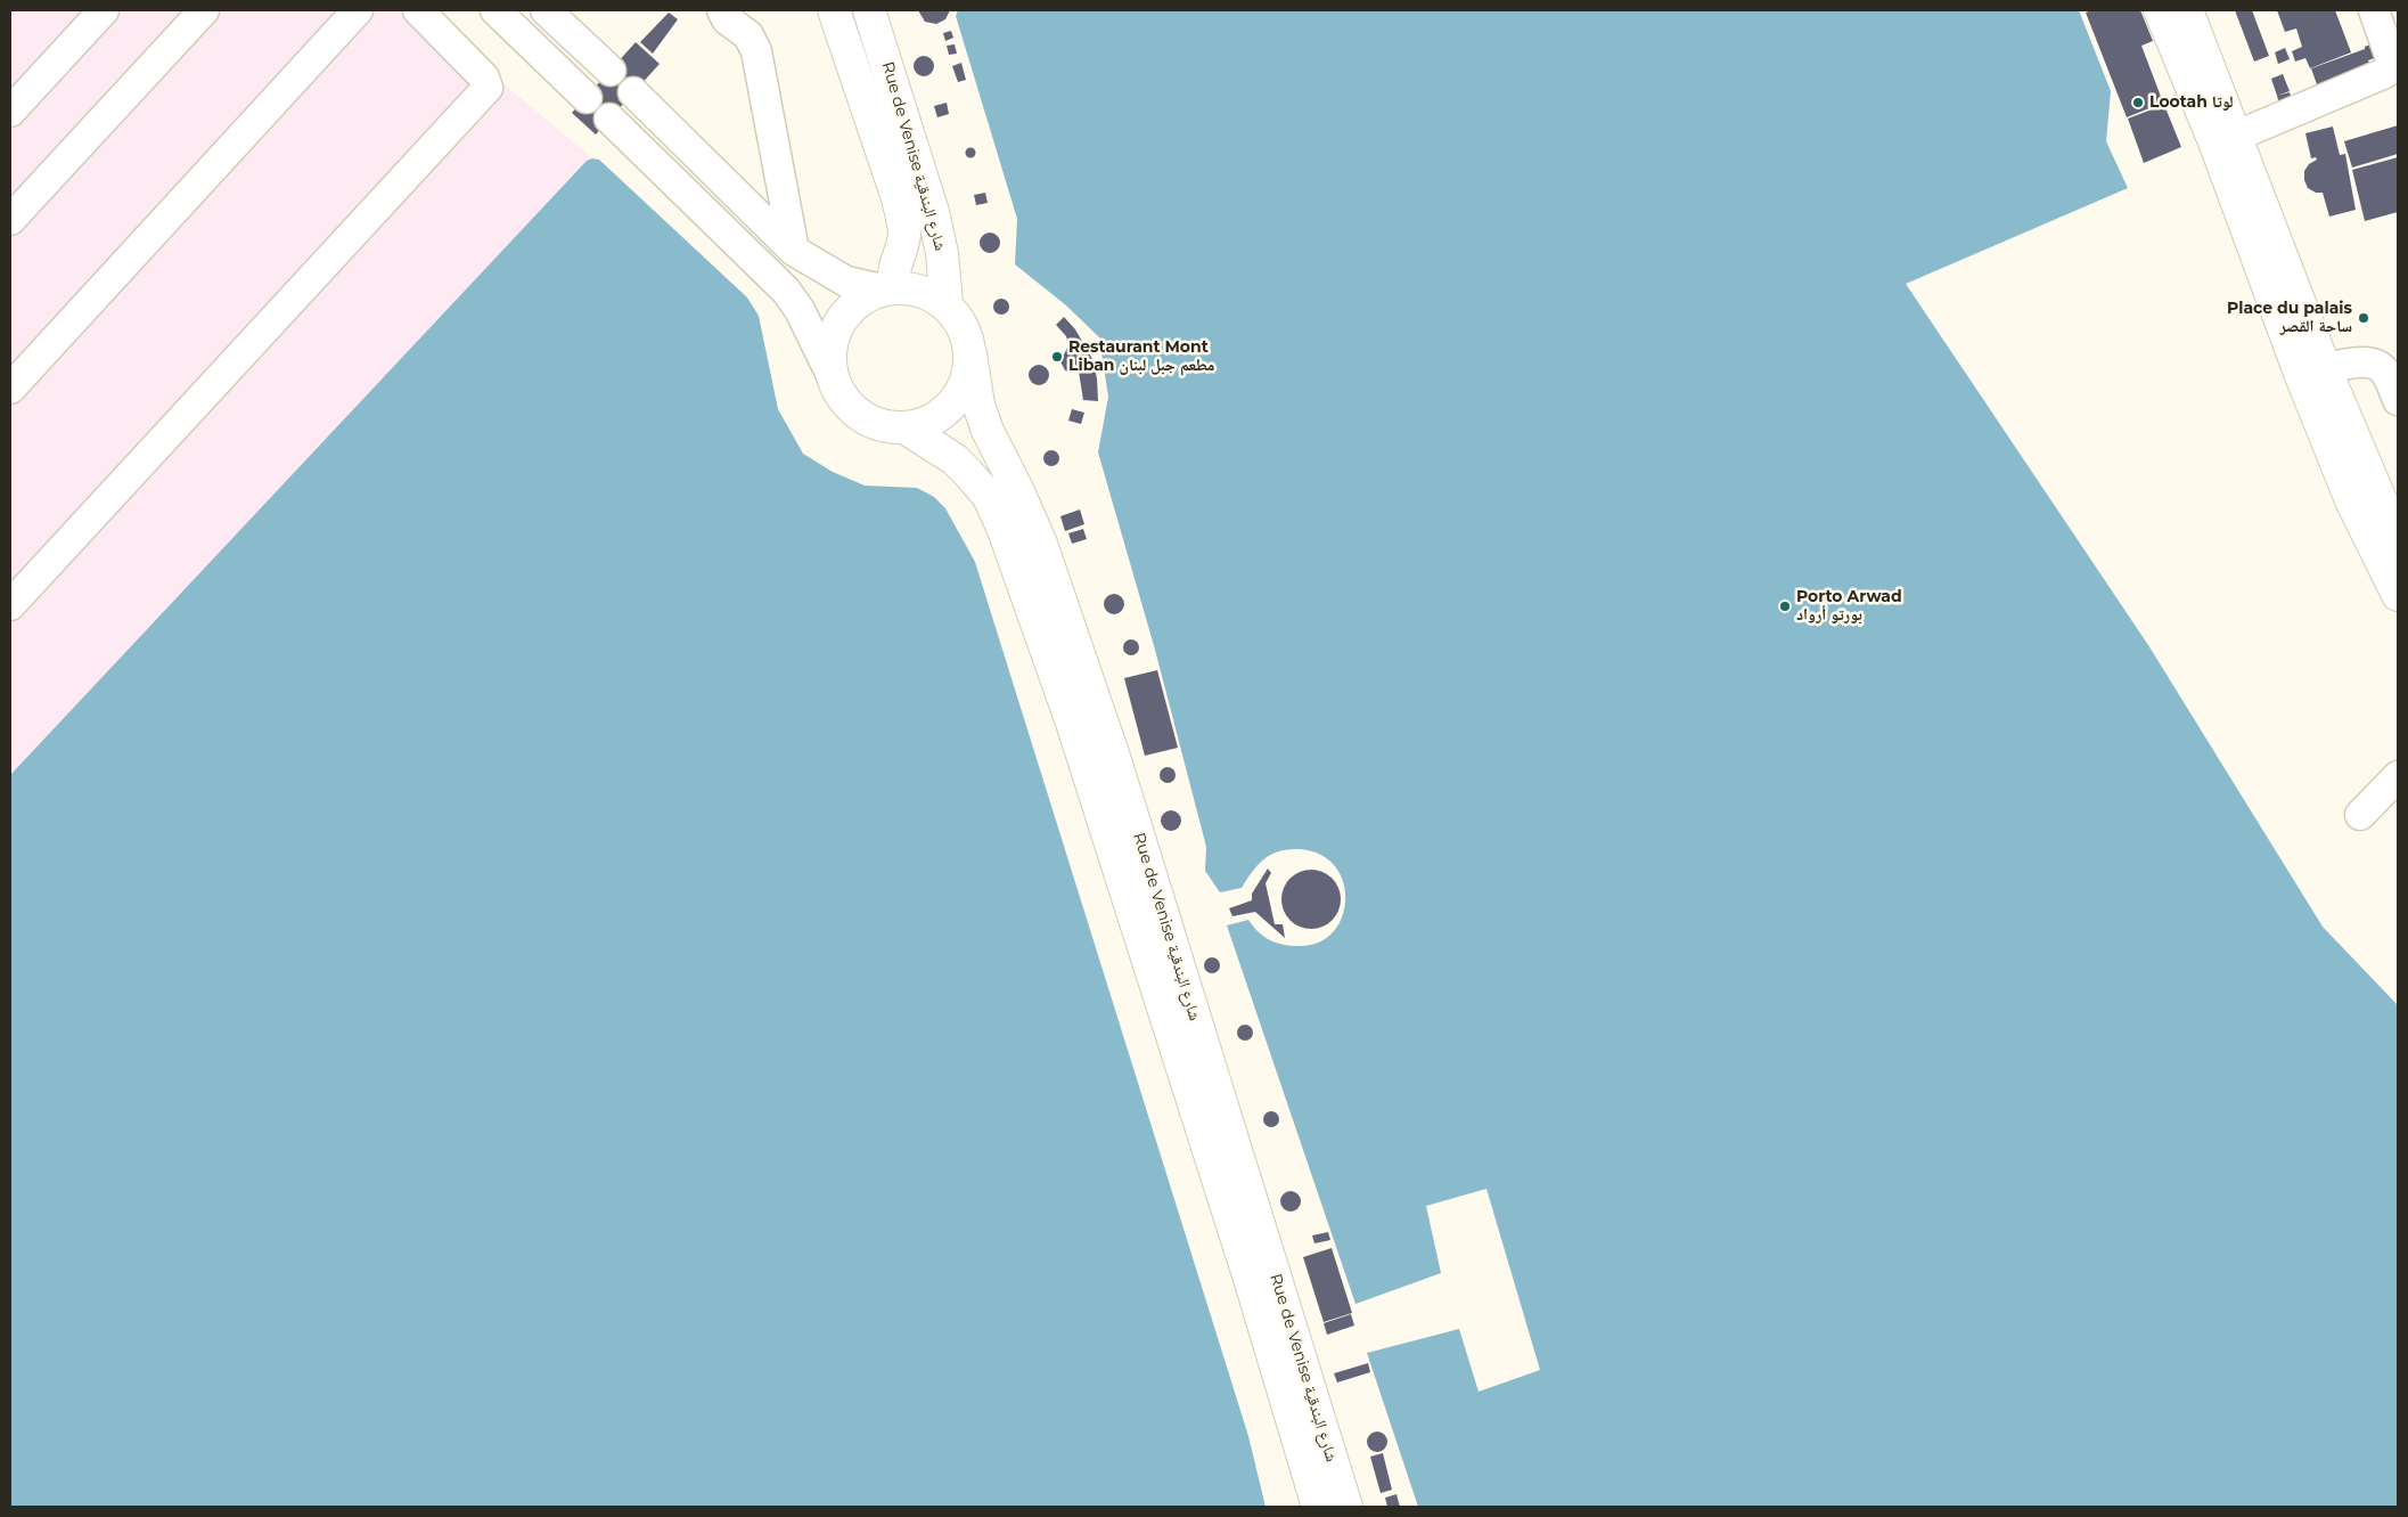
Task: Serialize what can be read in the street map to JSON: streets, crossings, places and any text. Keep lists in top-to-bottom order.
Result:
{
  "streets": {
    "main road": ["Rue de Venise شارع البندقية"]
  },
  "places": [
    "Lootah لوتا",
    "Place du palais ساحة القصر",
    "Restaurant Mont Liban مطعم جبل لبنان",
    "Porto Arwad بورتو أرواد"
  ]
}
